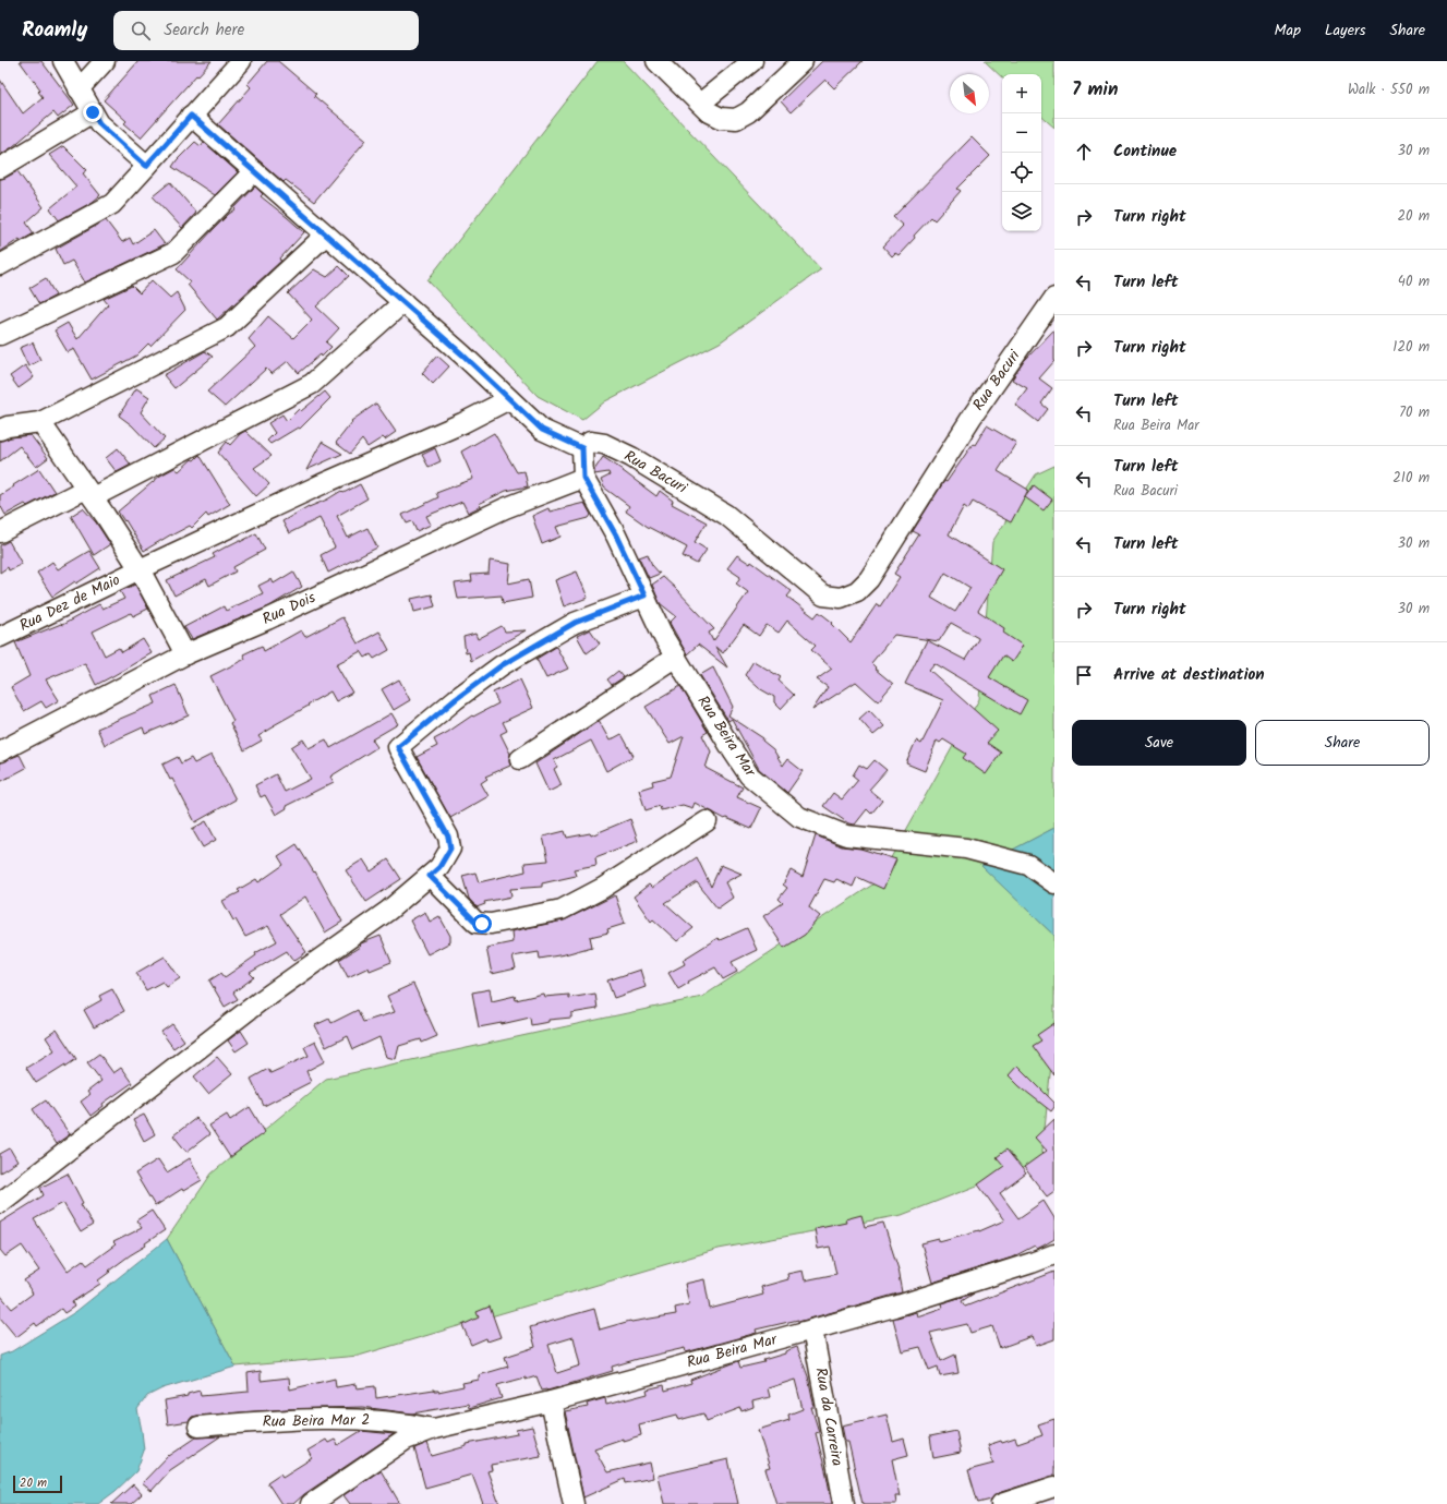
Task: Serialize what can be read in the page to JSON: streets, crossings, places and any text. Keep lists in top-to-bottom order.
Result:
{
  "streets": {
    "street": [
      "Rua Bacuri",
      "Rua Dez de Maio",
      "Rua Dois",
      "Rua Beira Mar",
      "Rua da Carreira",
      "Rua Beira Mar 2"
    ]
  },
  "crossings": [
    ["Rua Bacuri", "Rua Beira Mar"],
    ["Rua Dois", "Rua Beira Mar"],
    ["Rua Beira Mar", "Rua da Carreira"],
    ["Rua Beira Mar", "Rua Beira Mar 2"]
  ],
  "scale_bar": "20 m",
  "north": "bottom right",
  "page": {
    "header": "Roamly",
    "search": "Search here",
    "nav": ["Map", "Layers", "Share"],
    "heading": ["7 min", "Walk · 550 m"],
    "map_buttons": ["+", "−"],
    "list": [
      ["Continue", "30 m"],
      ["Turn right", "20 m"],
      ["Turn left", "40 m"],
      ["Turn right", "120 m"],
      ["Turn left", "Rua Beira Mar", "70 m"],
      ["Turn left", "Rua Bacuri", "210 m"],
      ["Turn left", "30 m"],
      ["Turn right", "30 m"],
      "Arrive at destination"
    ],
    "buttons": ["Save", "Share"],
    "scale": "20 m"
  }
}
